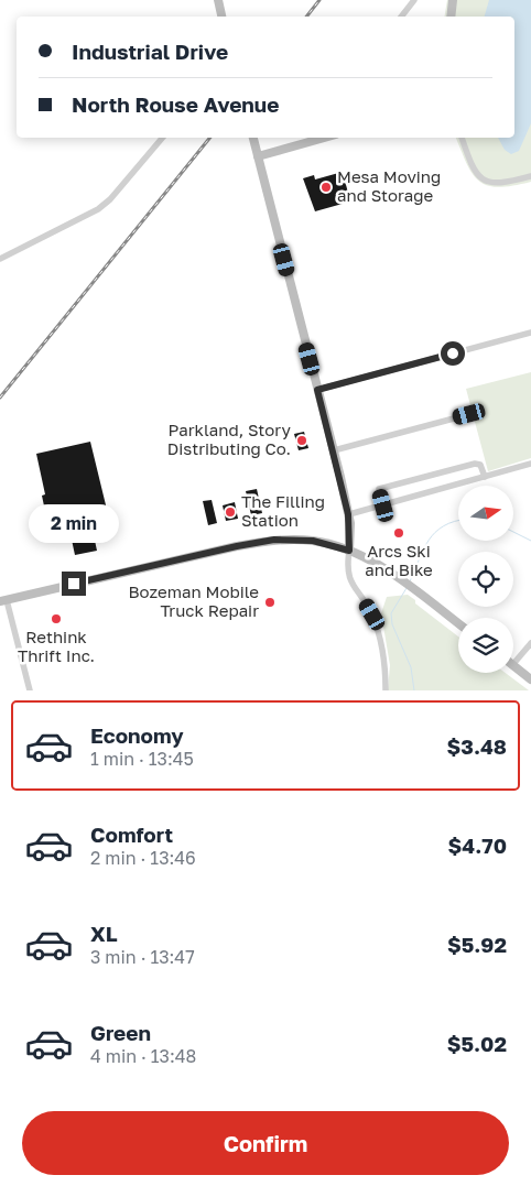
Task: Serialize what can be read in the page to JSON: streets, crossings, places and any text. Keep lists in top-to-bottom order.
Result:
{
  "places": [
    "Mesa Moving and Storage",
    "Parkland, Story Distributing Co.",
    "The Filling Station",
    "Arcs Ski and Bike",
    "Bozeman Mobile Truck Repair",
    "Rethink Thrift Inc."
  ],
  "north": "right",
  "page": {
    "banner": ["Industrial Drive", "North Rouse Avenue"],
    "bubble": "2 min",
    "list": [
      {
        "name": "Economy",
        "note": "1 min · 13:45",
        "value": "$3.48"
      },
      {
        "name": "Comfort",
        "note": "2 min · 13:46",
        "value": "$4.70"
      },
      {
        "name": "XL",
        "note": "3 min · 13:47",
        "value": "$5.92"
      },
      {
        "name": "Green",
        "note": "4 min · 13:48",
        "value": "$5.02"
      }
    ],
    "buttons": "Confirm"
  }
}
